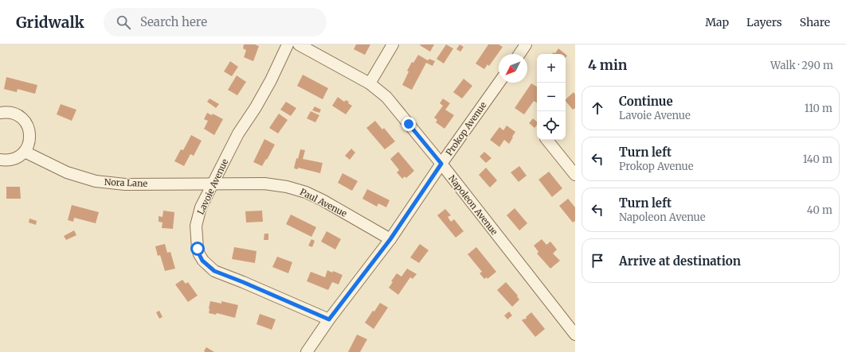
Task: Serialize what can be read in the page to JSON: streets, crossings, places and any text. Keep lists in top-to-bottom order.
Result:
{
  "streets": {
    "street": [
      "Prokop Avenue",
      "Nora Lane",
      "Lavoie Avenue",
      "Paul Avenue",
      "Napoleon Avenue"
    ]
  },
  "crossings": [
    ["Prokop Avenue", "Lavoie Avenue"],
    ["Prokop Avenue", "Paul Avenue"],
    ["Prokop Avenue", "Napoleon Avenue"],
    ["Nora Lane", "Lavoie Avenue"],
    ["Nora Lane", "Paul Avenue"],
    ["Lavoie Avenue", "Paul Avenue"]
  ],
  "north": "bottom left",
  "page": {
    "header": "Gridwalk",
    "search": "Search here",
    "nav": ["Map", "Layers", "Share"],
    "heading": ["4 min", "Walk · 290 m"],
    "map_buttons": ["+", "−"],
    "list": [
      ["Continue", "Lavoie Avenue", "110 m"],
      ["Turn left", "Prokop Avenue", "140 m"],
      ["Turn left", "Napoleon Avenue", "40 m"],
      "Arrive at destination"
    ]
  }
}
